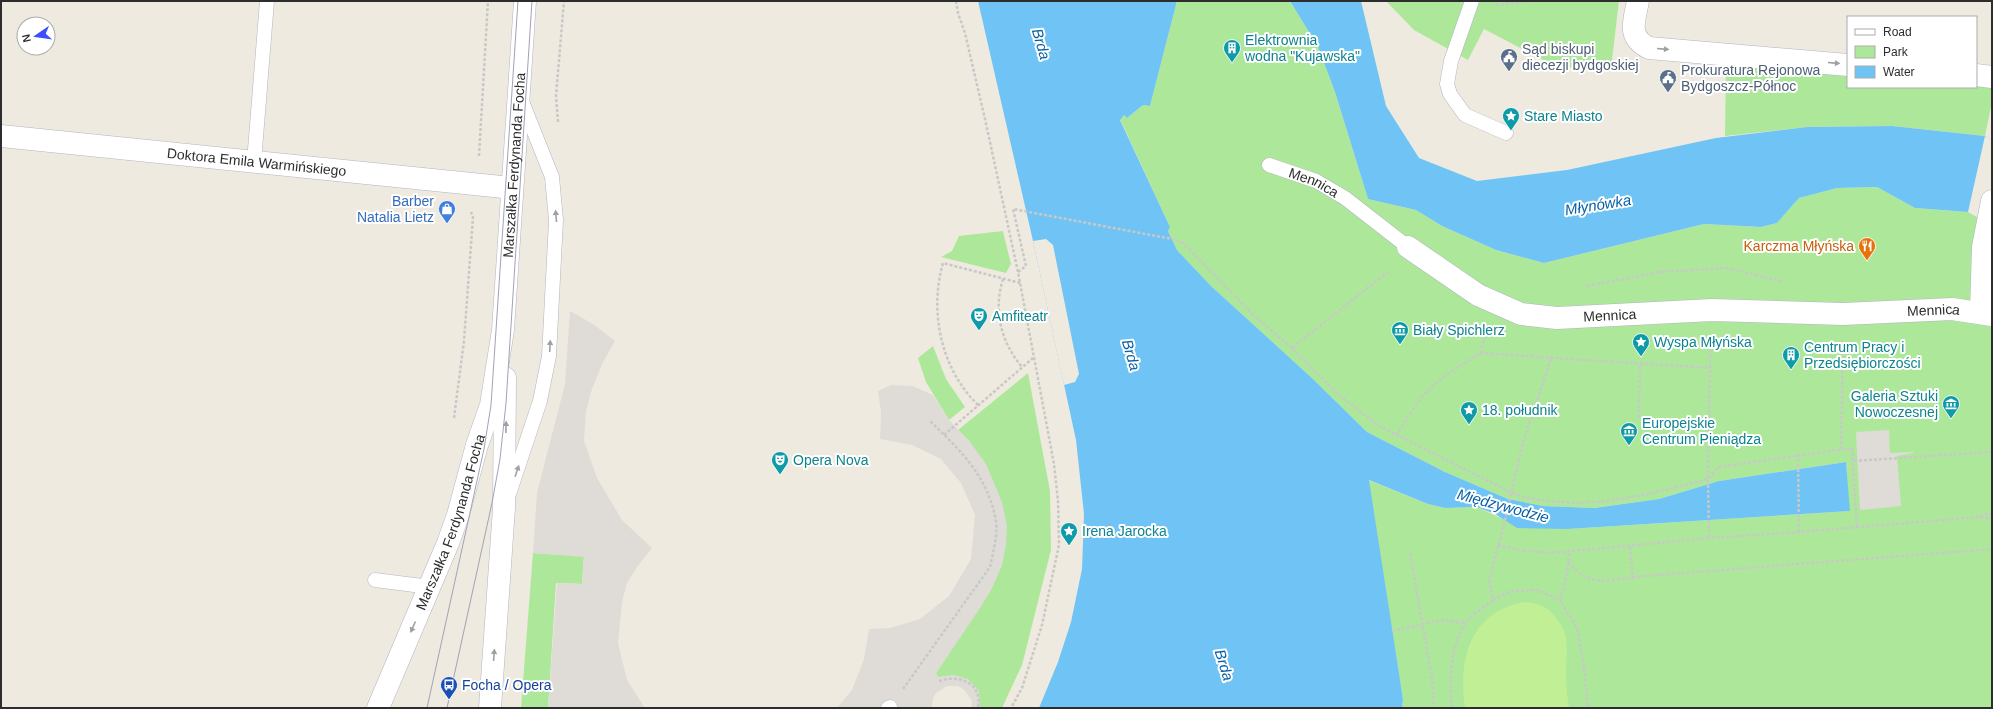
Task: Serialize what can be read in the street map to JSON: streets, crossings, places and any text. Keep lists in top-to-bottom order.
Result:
{
  "streets": {
    "street": ["Doktora Emila Warmińskiego", "Marszałka Ferdynanda Focha", "Mennica"]
  },
  "crossings": [
    ["Doktora Emila Warmińskiego", "Marszałka Ferdynanda Focha"]
  ],
  "water": ["Brda", "Młynówka", "Międzywodzie"],
  "places": {
    "building": ["Elektrownia wodna \"Kujawska\"", "Centrum Pracy i Przedsiębiorczości"],
    "public building": ["Sąd biskupi diecezji bydgoskiej", "Prokuratura Rejonowa Bydgoszcz-Północ"],
    "place": [
      "Stare Miasto",
      "Wyspa Młyńska",
      "18. południk",
      "Irena Jarocka"
    ],
    "shop": ["Barber Natalia Lietz"],
    "restaurant": ["Karczma Młyńska"],
    "theatre": ["Amfiteatr", "Opera Nova"],
    "museum": ["Biały Spichlerz", "Galeria Sztuki Nowoczesnej", "Europejskie Centrum Pieniądza"],
    "bus stop": ["Focha / Opera"]
  },
  "legend": ["Road", "Park", "Water"],
  "north": "left"
}
